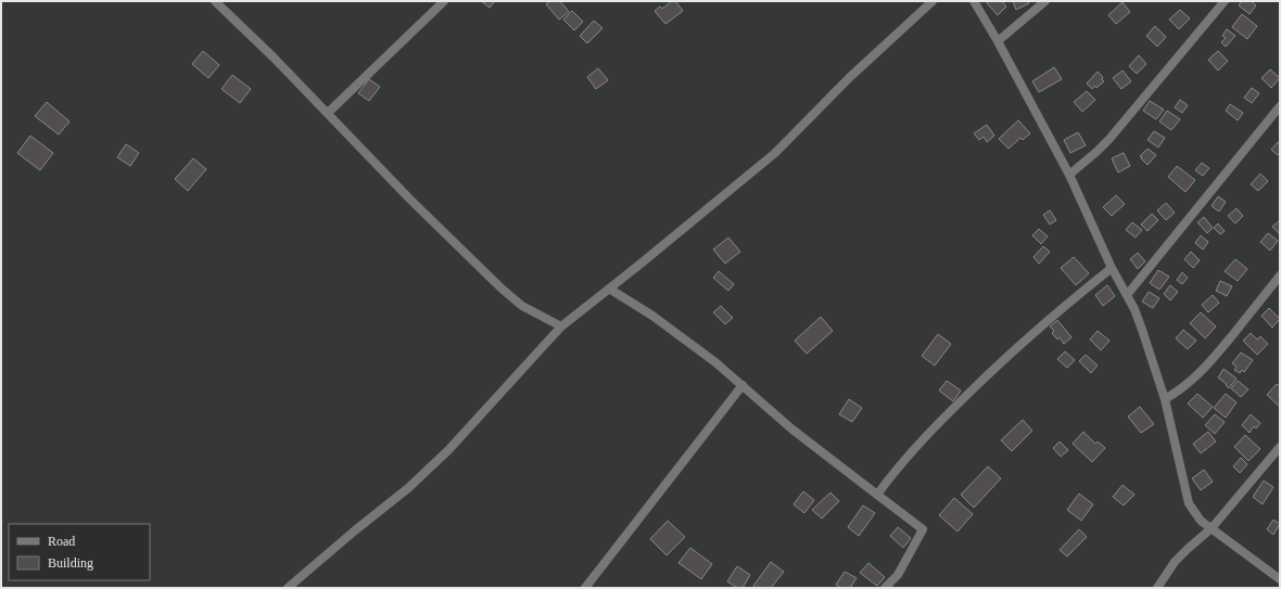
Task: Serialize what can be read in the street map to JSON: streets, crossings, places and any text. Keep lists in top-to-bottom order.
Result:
{
  "legend": ["Road", "Building"]
}
